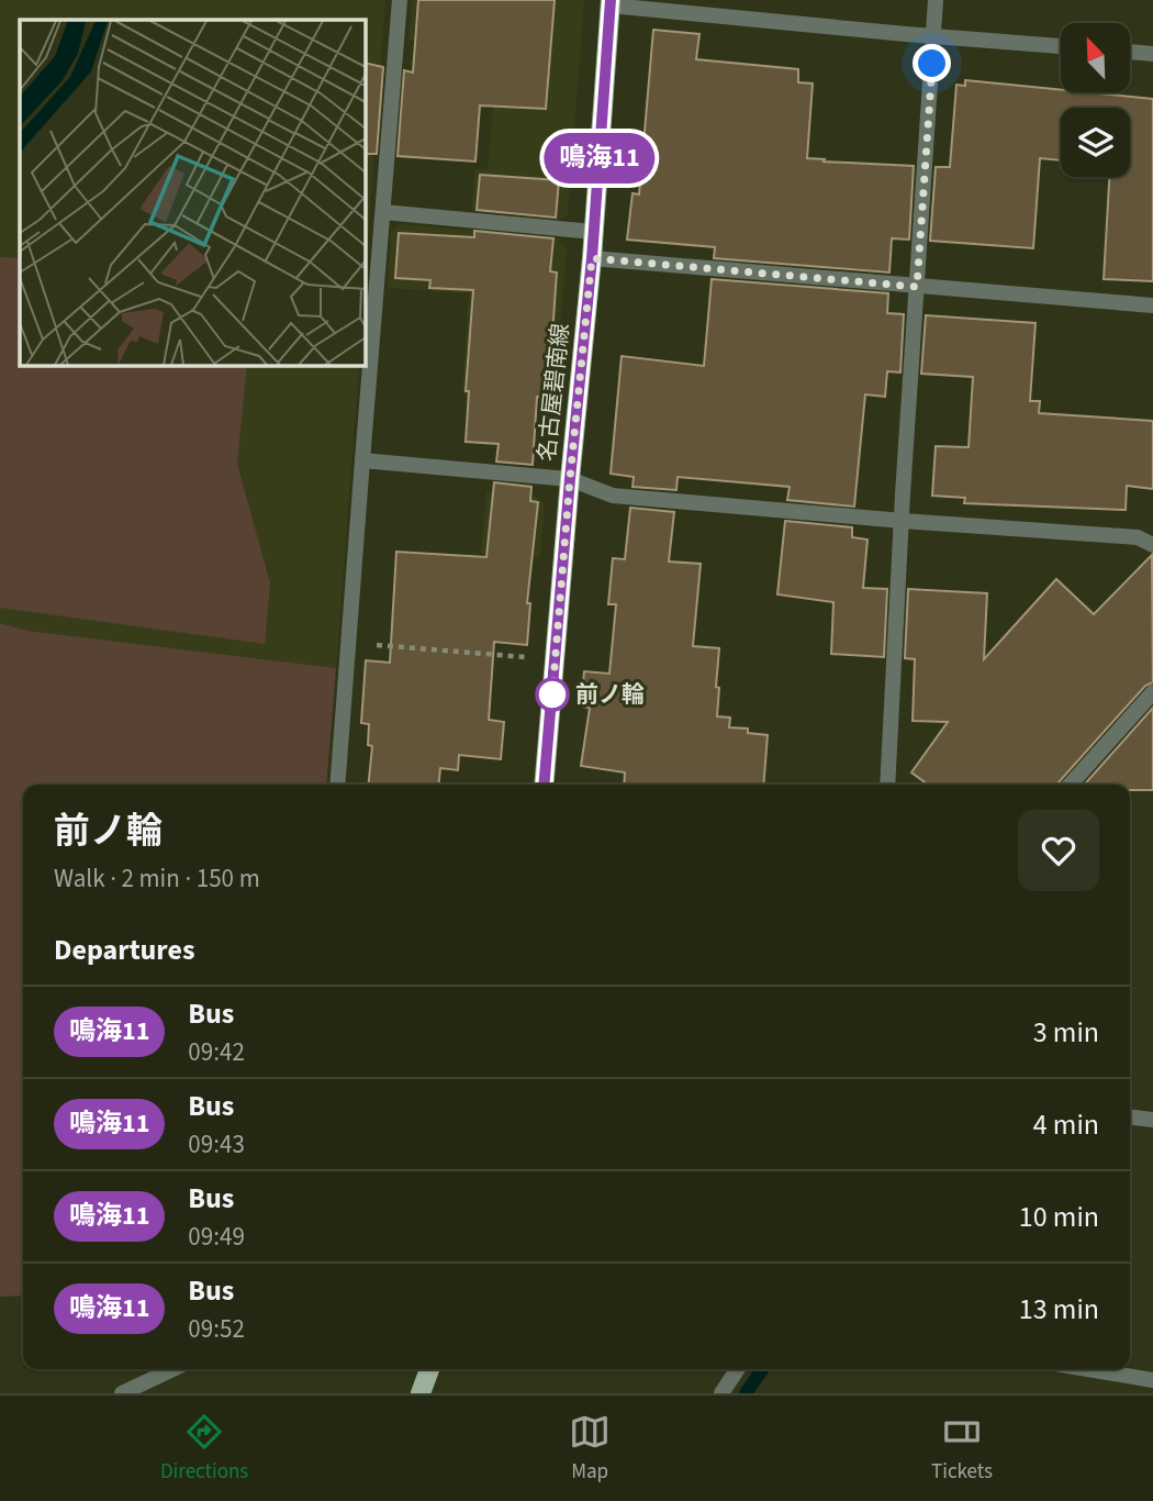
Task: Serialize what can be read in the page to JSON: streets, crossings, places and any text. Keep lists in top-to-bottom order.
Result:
{
  "streets": {
    "main road": ["名古屋碧南線"]
  },
  "places": ["前ノ輪"],
  "lines": ["bus line 鳴海11"],
  "north": "top left",
  "page": {
    "on_map": "鳴海11",
    "heading": [
      ["前ノ輪", "Walk · 2 min · 150 m"],
      "Departures"
    ],
    "list": [
      {
        "mark": "鳴海11",
        "name": "Bus",
        "note": "09:42",
        "value": "3 min"
      },
      {
        "mark": "鳴海11",
        "name": "Bus",
        "note": "09:43",
        "value": "4 min"
      },
      {
        "mark": "鳴海11",
        "name": "Bus",
        "note": "09:49",
        "value": "10 min"
      },
      {
        "mark": "鳴海11",
        "name": "Bus",
        "note": "09:52",
        "value": "13 min"
      }
    ],
    "tabs": ["Directions", "Map", "Tickets"]
  }
}
